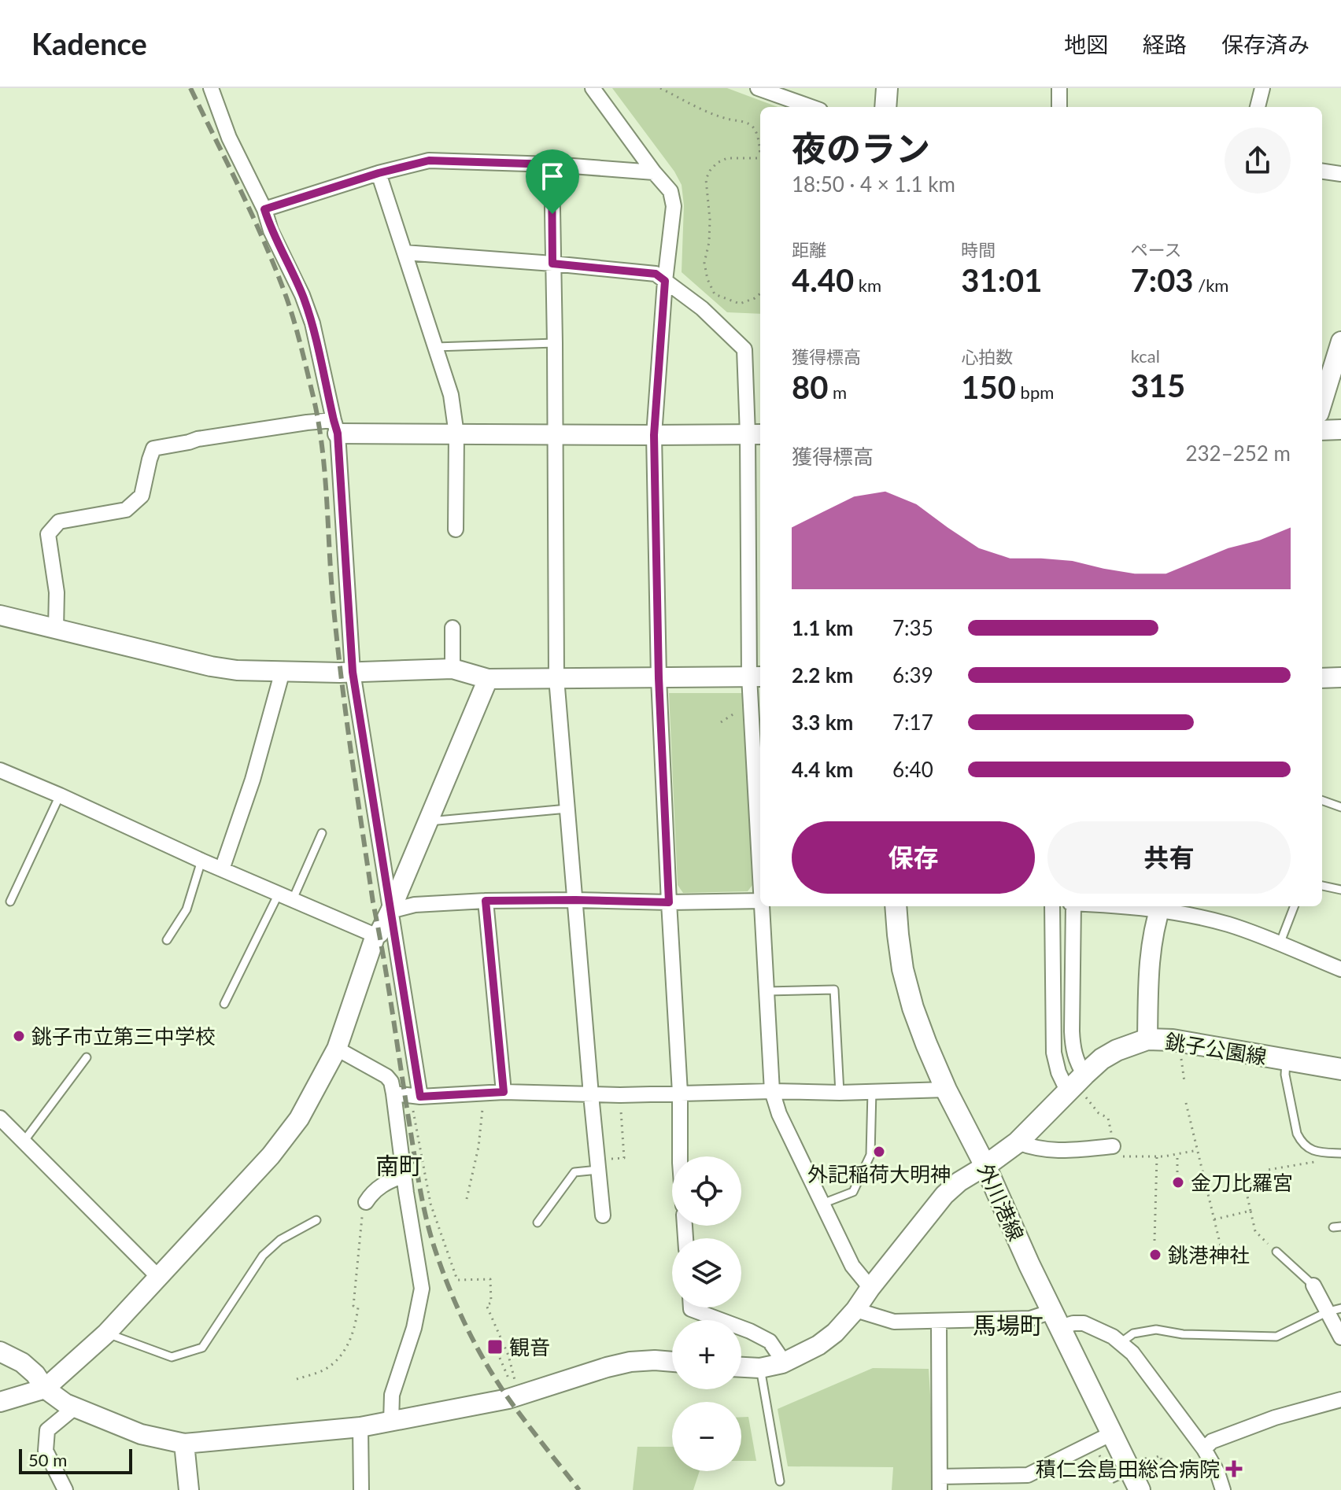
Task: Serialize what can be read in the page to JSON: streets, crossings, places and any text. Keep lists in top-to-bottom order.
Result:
{
  "streets": {
    "main road": ["銚子公園線", "外川港線"]
  },
  "crossings": [
    ["銚子公園線", "外川港線"]
  ],
  "districts": ["南町", "馬場町"],
  "places": {
    "other": [
      "銚子市立第三中学校",
      "外記稲荷大明神",
      "金刀比羅宮",
      "銚港神社"
    ],
    "transit": ["観音"],
    "health": ["積仁会島田総合病院"]
  },
  "scale_bar": "50 m",
  "page": {
    "header": "Kadence",
    "nav": ["地図", "経路", "保存済み"],
    "heading": ["夜のラン", "18:50 · 4 × 1.1 km"],
    "stats": [
      ["距離", "4.40 km"],
      ["時間", "31:01"],
      ["ペース", "7:03 /km"],
      ["獲得標高", "80 m"],
      ["心拍数", "150 bpm"],
      ["kcal", "315"]
    ],
    "chart": ["獲得標高", "232–252 m"],
    "list": [
      {
        "name": "1.1 km",
        "note": "7:35"
      },
      {
        "name": "2.2 km",
        "note": "6:39"
      },
      {
        "name": "3.3 km",
        "note": "7:17"
      },
      {
        "name": "4.4 km",
        "note": "6:40"
      }
    ],
    "buttons": ["保存", "共有"],
    "map_buttons": ["+", "−"],
    "scale": "50 m"
  }
}
